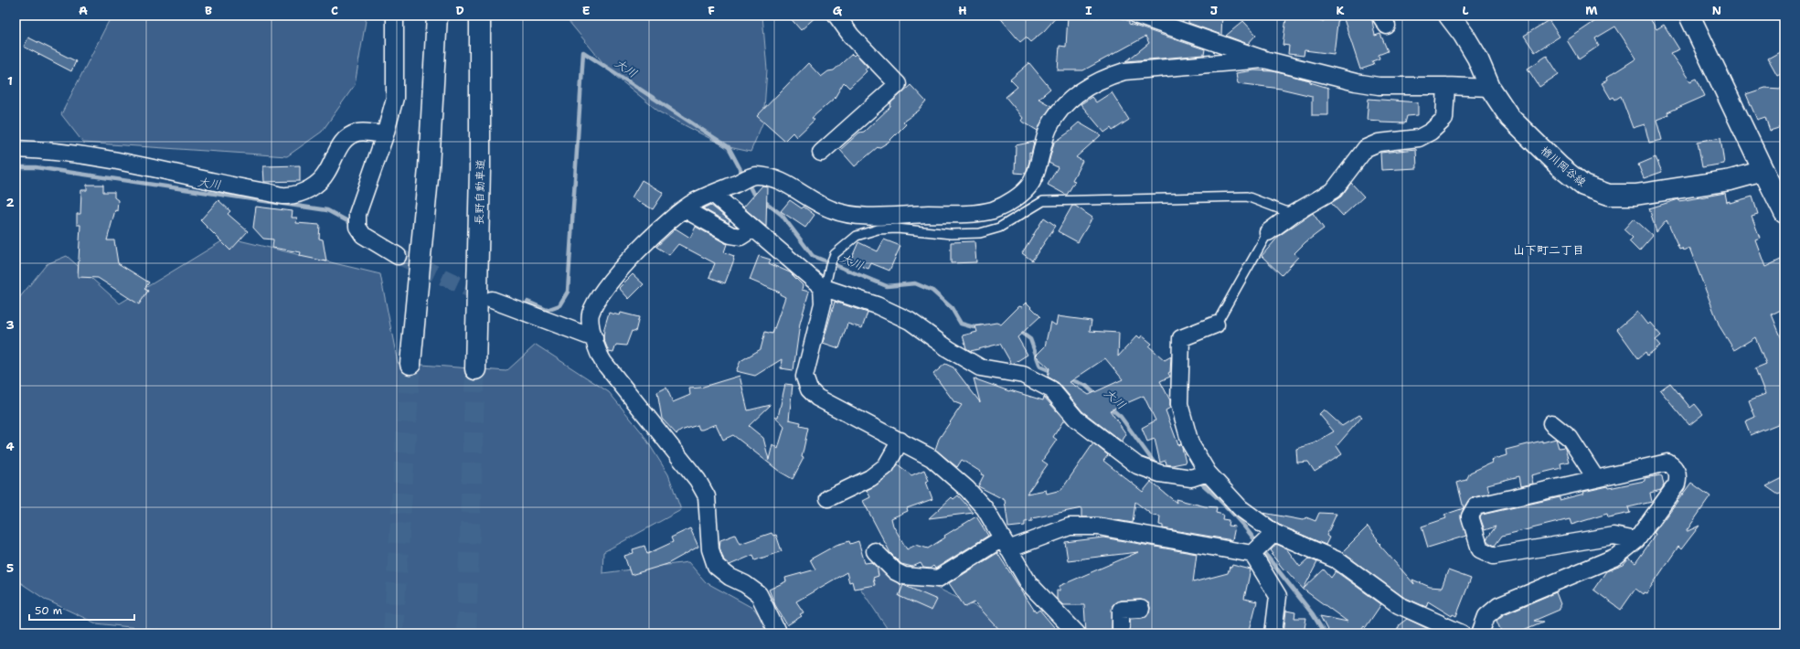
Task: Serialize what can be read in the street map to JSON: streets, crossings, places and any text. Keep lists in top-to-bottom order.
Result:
{
  "streets": {
    "main road": ["楢川岡谷線", "長野自動車道"]
  },
  "districts": ["山下町二丁目"],
  "water": ["大川"],
  "scale_bar": "50 m",
  "grid": {
    "columns": [
      "A",
      "B",
      "C",
      "D",
      "E",
      "F",
      "G",
      "H",
      "I",
      "J",
      "K",
      "L",
      "M",
      "N"
    ],
    "rows": [
      "1",
      "2",
      "3",
      "4",
      "5"
    ]
  }
}
